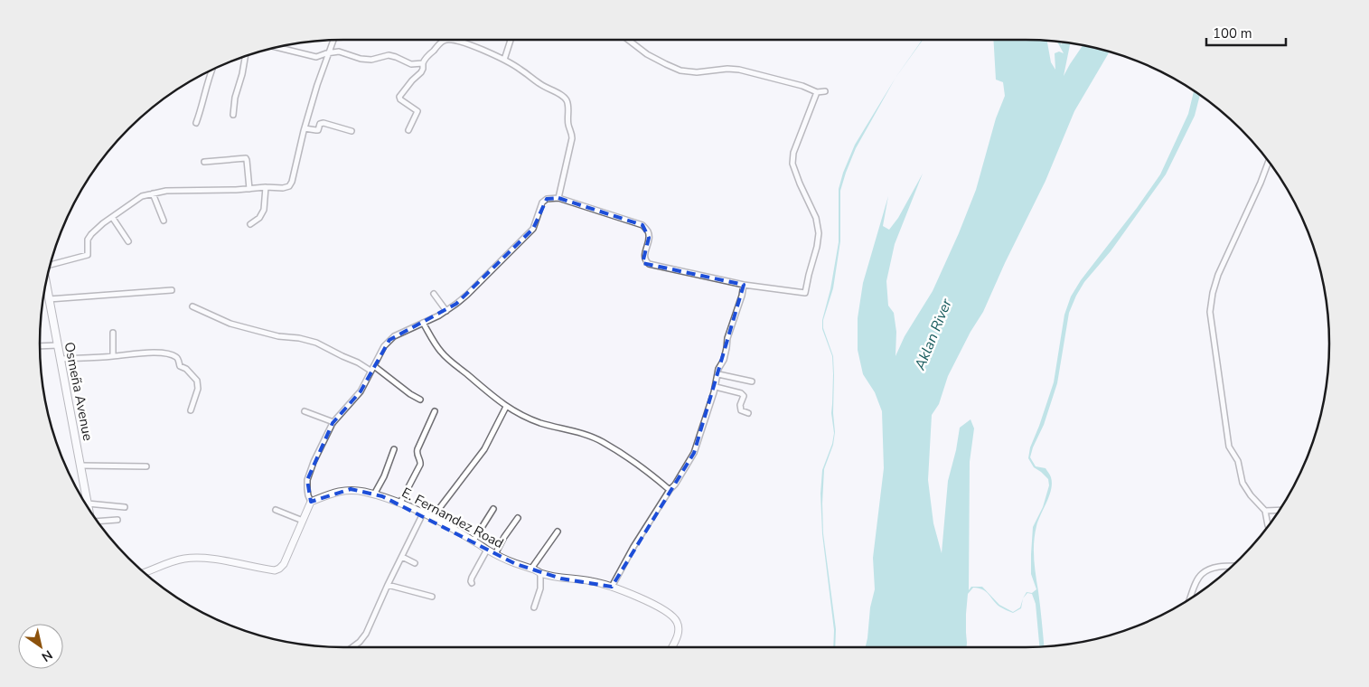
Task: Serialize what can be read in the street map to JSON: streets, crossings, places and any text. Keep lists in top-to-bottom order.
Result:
{
  "streets": {
    "main road": ["Osmeña Avenue"],
    "street": ["E. Fernandez Road"]
  },
  "water": ["Aklan River"],
  "scale_bar": "100 m",
  "north": "bottom right"
}
